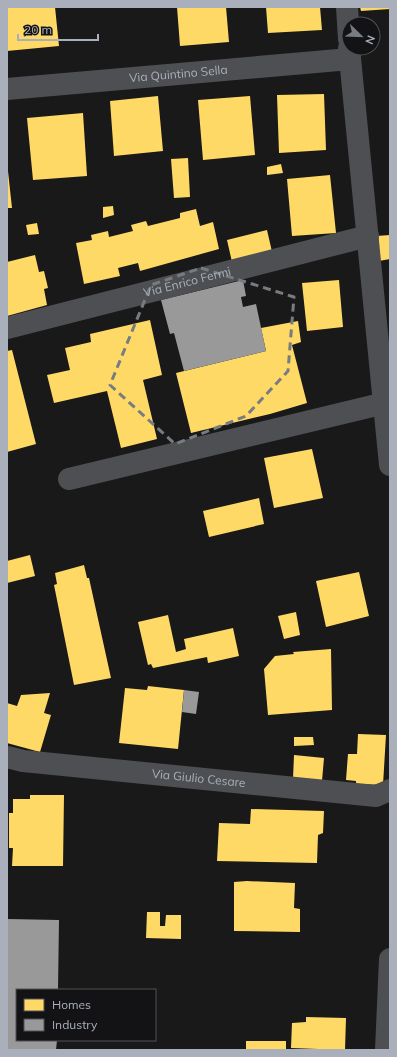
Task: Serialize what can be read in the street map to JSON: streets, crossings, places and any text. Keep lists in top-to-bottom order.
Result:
{
  "streets": {
    "street": ["Via Quintino Sella", "Via Enrico Fermi", "Via Giulio Cesare"]
  },
  "legend": ["Homes", "Industry"],
  "scale_bar": "20 m",
  "north": "bottom right"
}
